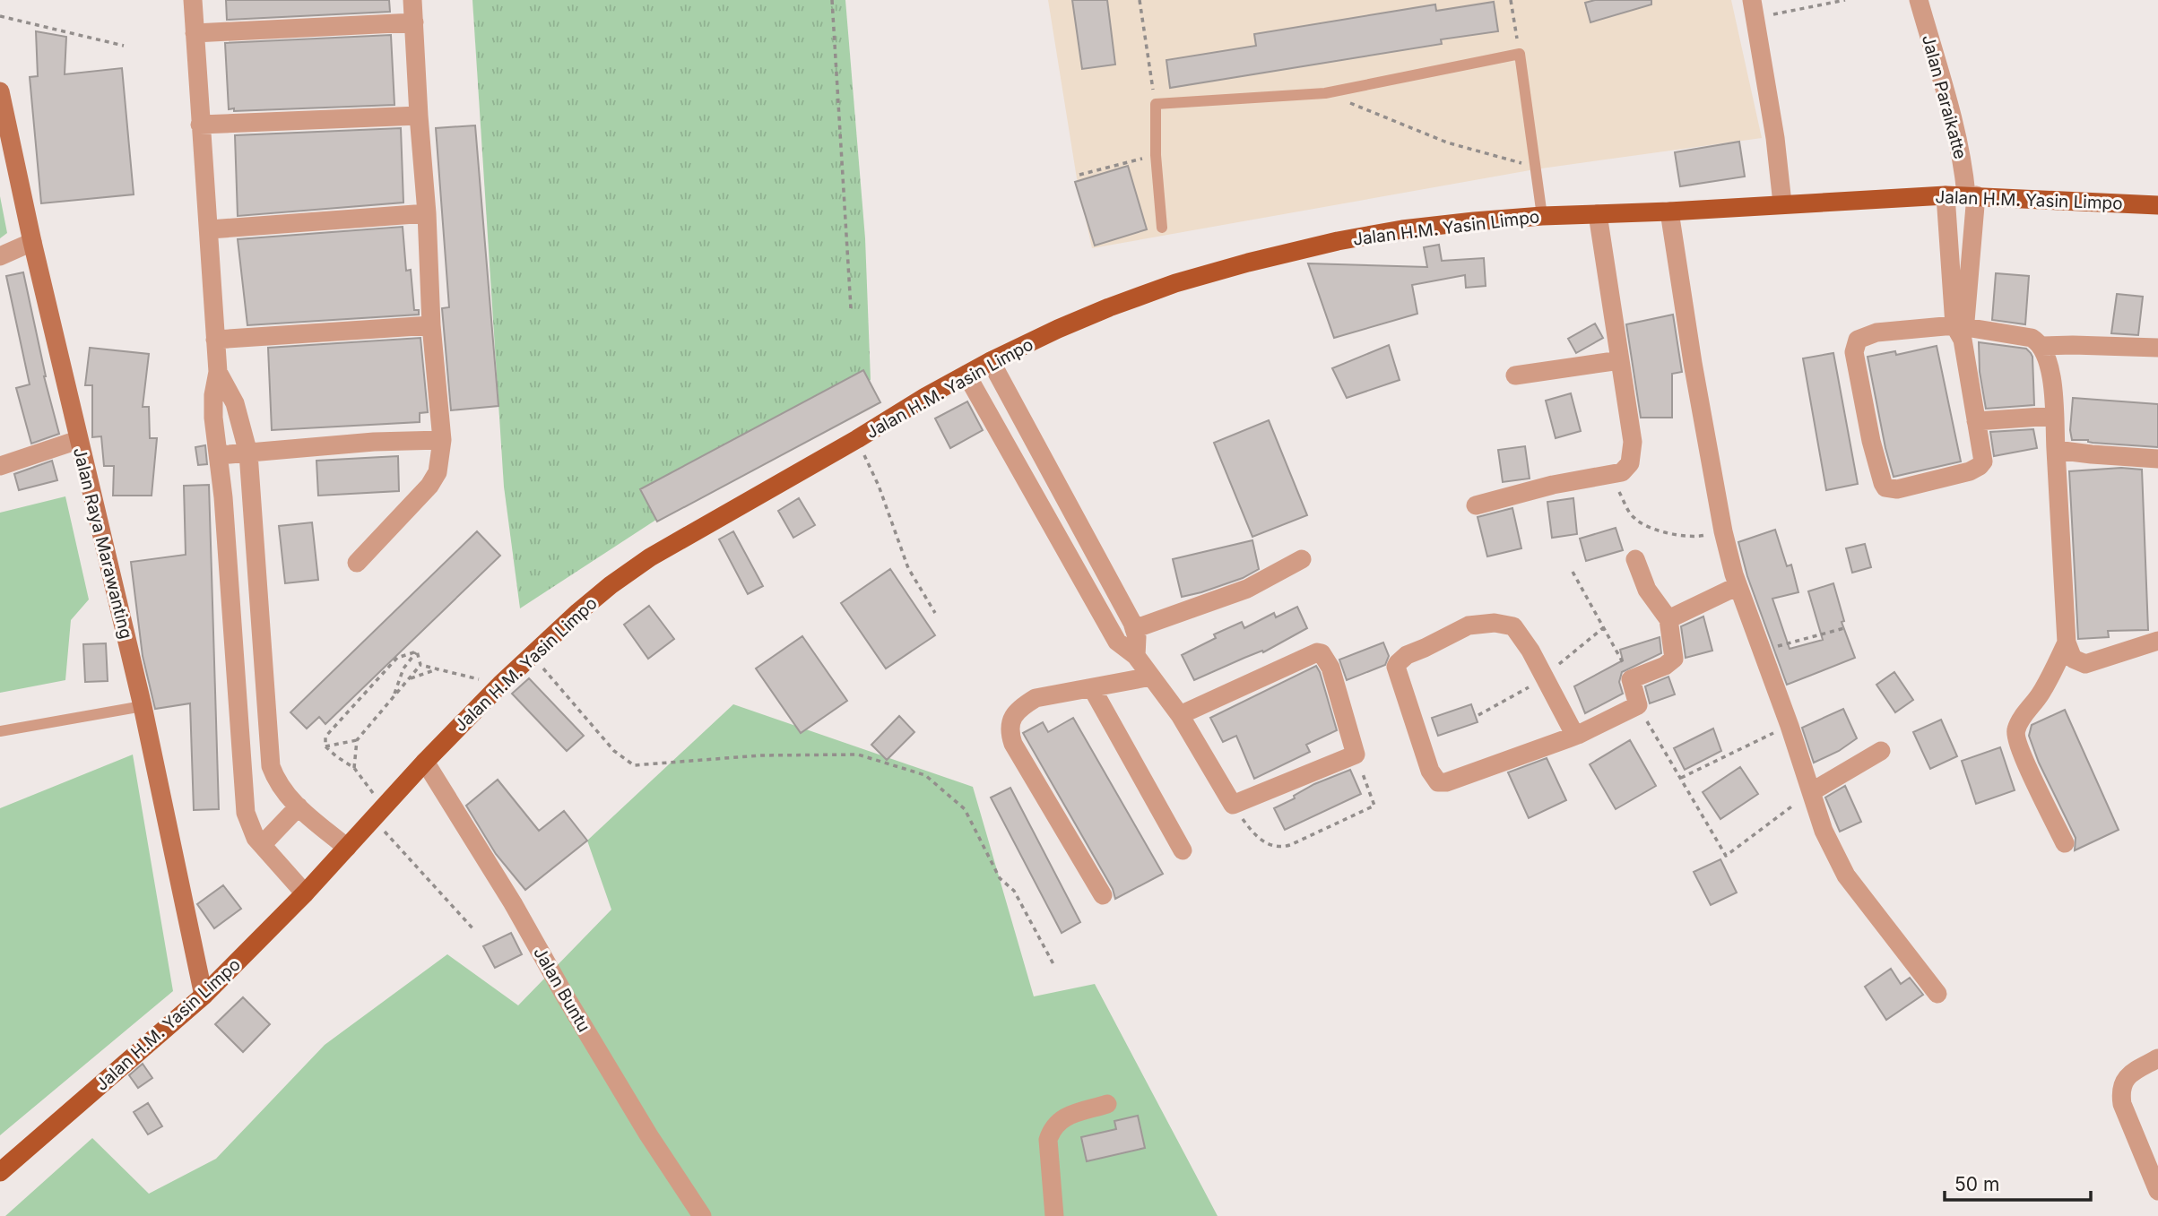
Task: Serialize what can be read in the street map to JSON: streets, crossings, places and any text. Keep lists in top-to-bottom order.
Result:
{
  "streets": {
    "main road": ["Jalan H.M. Yasin Limpo"],
    "street": ["Jalan Paraikatte", "Jalan Raya Marawanting", "Jalan Buntu"]
  },
  "crossings": [
    ["Jalan Paraikatte", "Jalan H.M. Yasin Limpo"],
    ["Jalan H.M. Yasin Limpo", "Jalan Raya Marawanting"],
    ["Jalan H.M. Yasin Limpo", "Jalan Buntu"]
  ],
  "scale_bar": "50 m"
}
